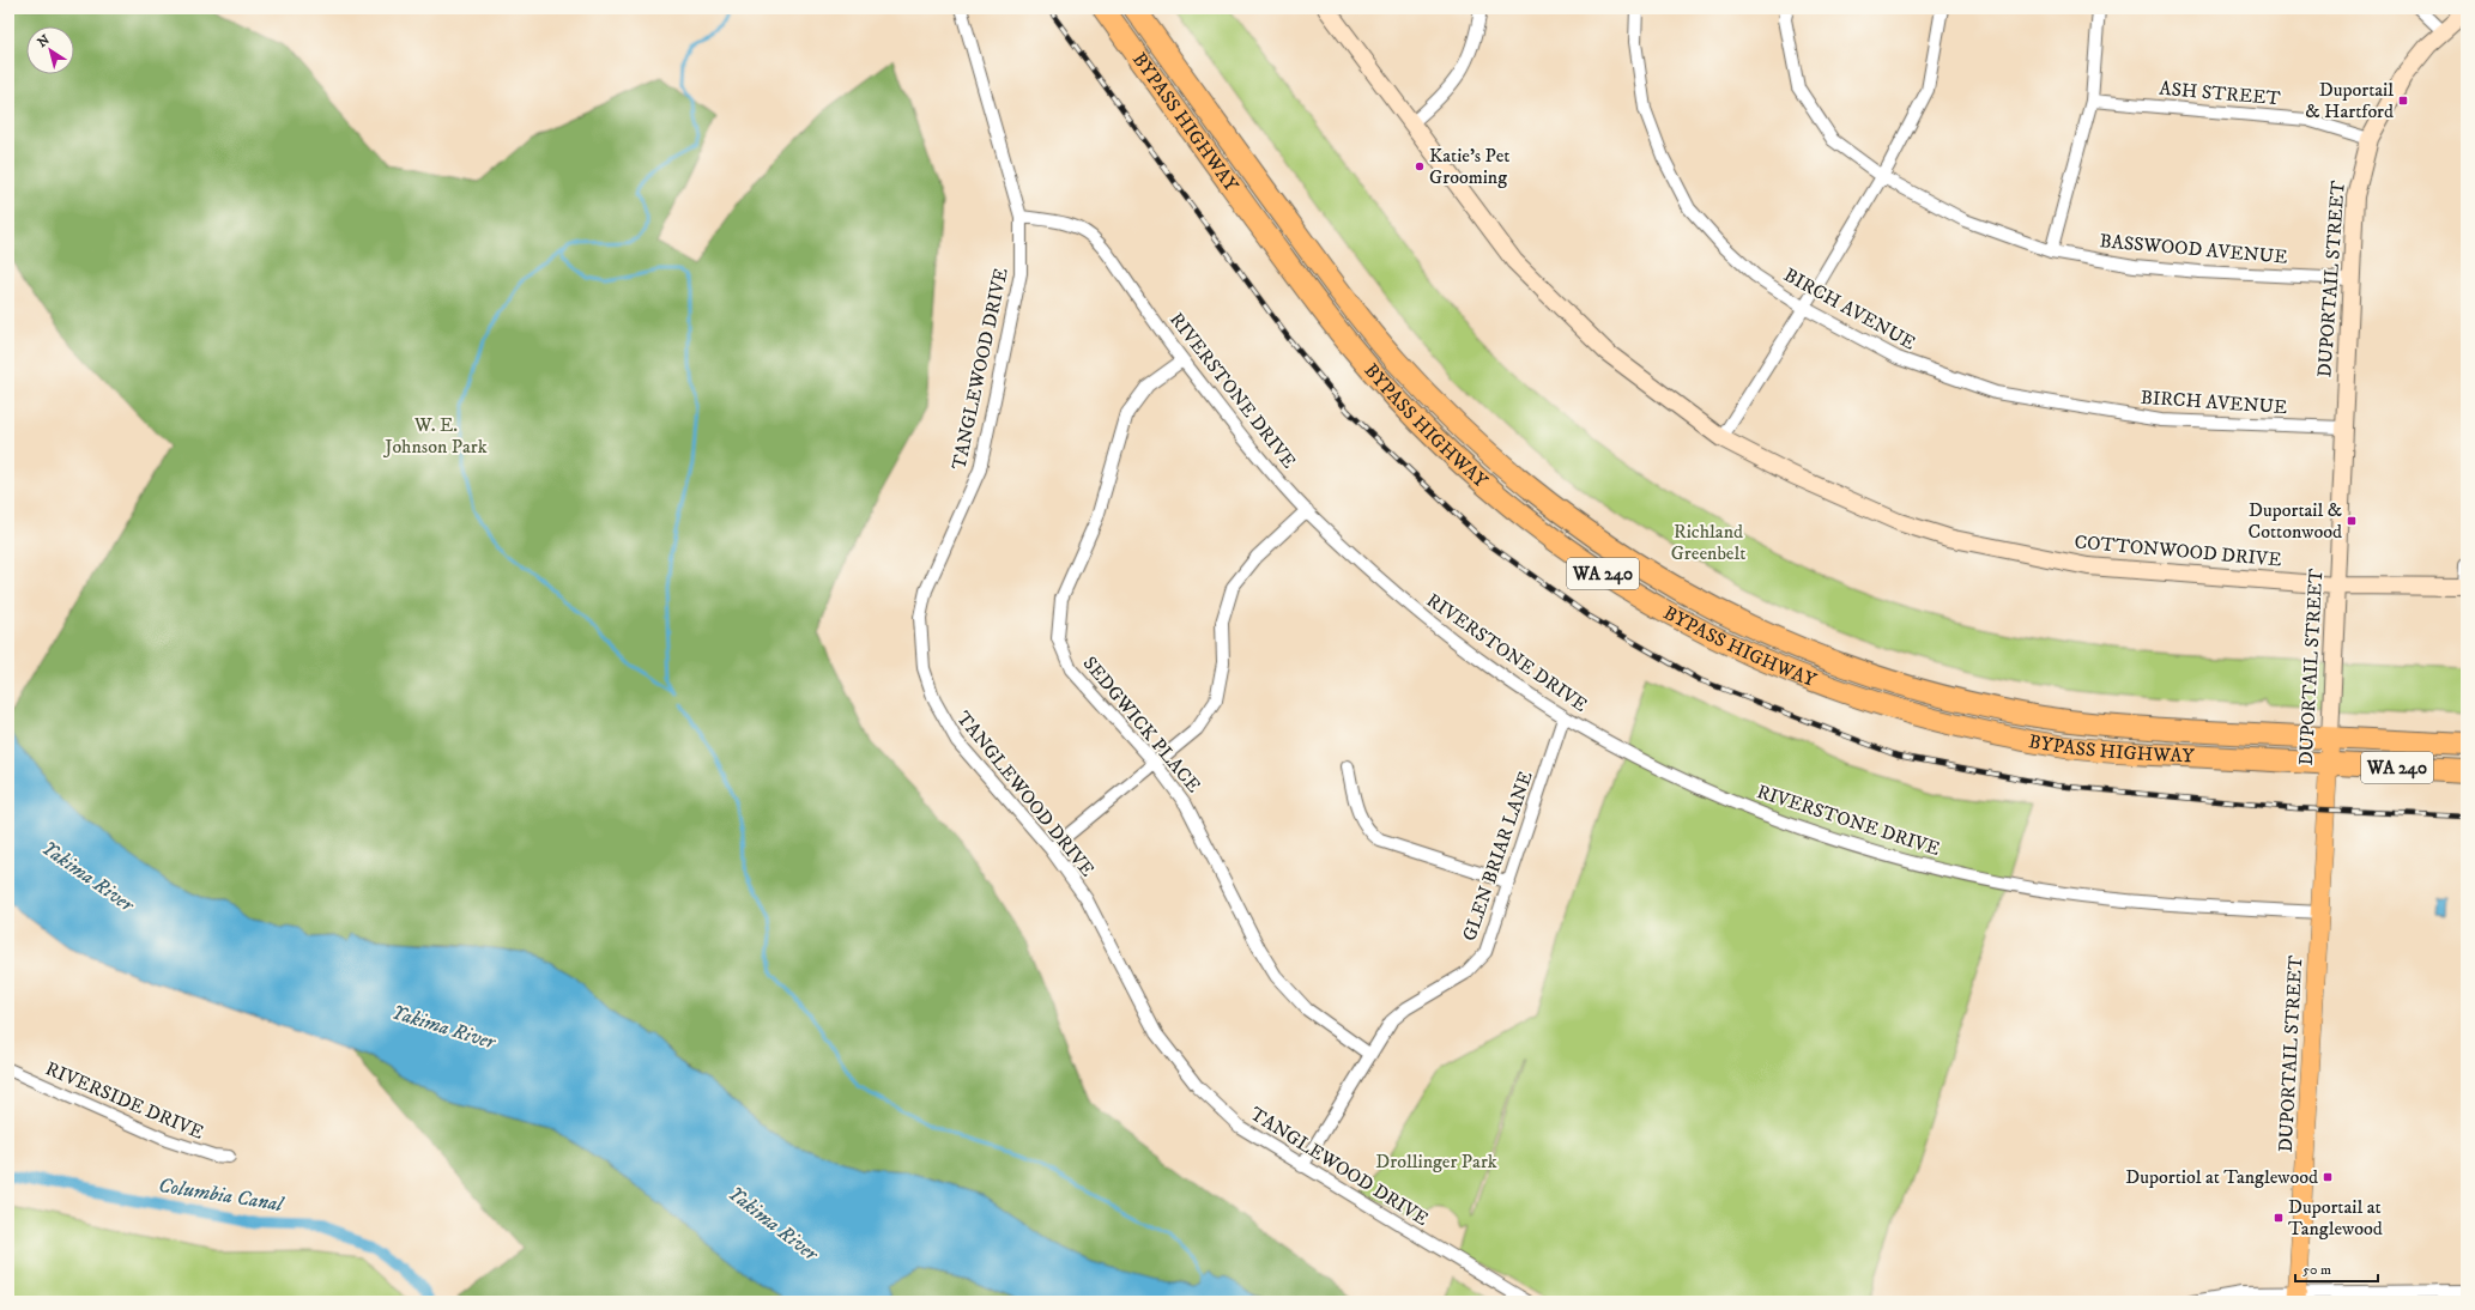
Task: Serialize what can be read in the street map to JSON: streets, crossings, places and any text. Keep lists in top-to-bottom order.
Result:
{
  "streets": {
    "highway": ["BYPASS HIGHWAY", "WA 240"],
    "main road": ["DUPORTAIL STREET"],
    "street": [
      "ASH STREET",
      "BASSWOOD AVENUE",
      "BIRCH AVENUE",
      "TANGLEWOOD DRIVE",
      "RIVERSTONE DRIVE",
      "COTTONWOOD DRIVE",
      "SEDGWICK PLACE",
      "GLEN BRIAR LANE",
      "RIVERSIDE DRIVE"
    ]
  },
  "crossings": [
    ["ASH STREET", "DUPORTAIL STREET"],
    ["BYPASS HIGHWAY", "DUPORTAIL STREET"],
    ["BASSWOOD AVENUE", "DUPORTAIL STREET"],
    ["DUPORTAIL STREET", "BIRCH AVENUE"],
    ["DUPORTAIL STREET", "RIVERSTONE DRIVE"],
    ["DUPORTAIL STREET", "COTTONWOOD DRIVE"],
    ["TANGLEWOOD DRIVE", "RIVERSTONE DRIVE"],
    ["TANGLEWOOD DRIVE", "GLEN BRIAR LANE"],
    ["RIVERSTONE DRIVE", "SEDGWICK PLACE"],
    ["RIVERSTONE DRIVE", "GLEN BRIAR LANE"],
    ["SEDGWICK PLACE", "GLEN BRIAR LANE"]
  ],
  "water": ["Yakima River", "Columbia Canal"],
  "parks": ["W. E. Johnson Park", "Richland Greenbelt", "Drollinger Park"],
  "places": {
    "transit": [
      "Duportail & Hartford",
      "Duportail & Cottonwood",
      "Duportiol at Tanglewood",
      "Duportail at Tanglewood"
    ],
    "other": ["Katie's Pet Grooming"]
  },
  "scale_bar": "50 m",
  "north": "top left"
}
